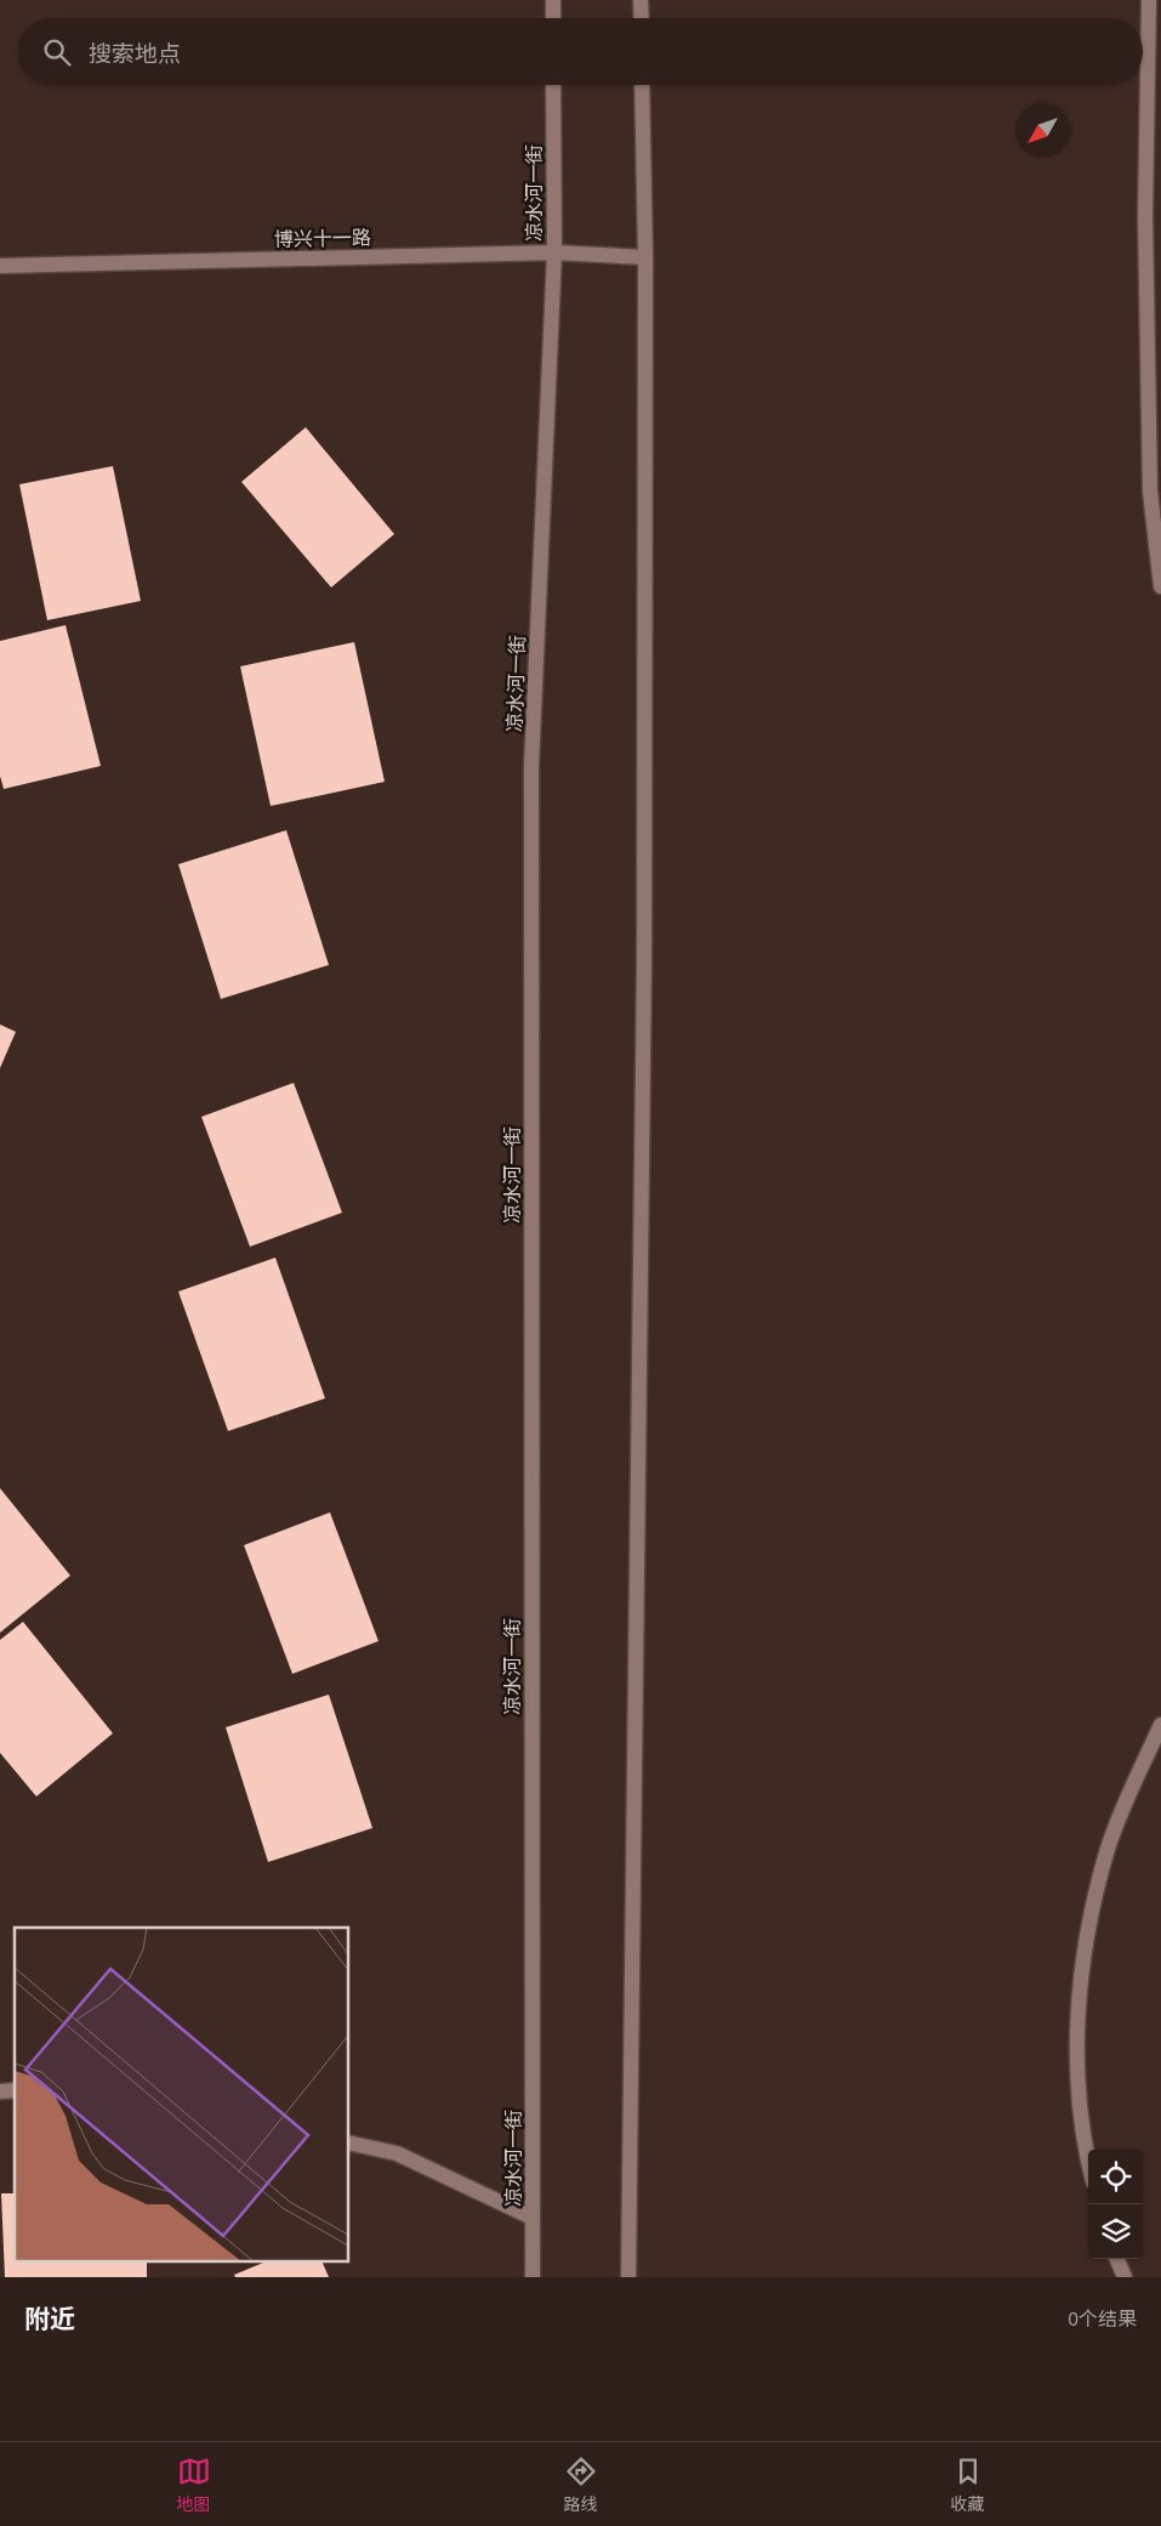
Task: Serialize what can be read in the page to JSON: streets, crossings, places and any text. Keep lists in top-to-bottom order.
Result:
{
  "streets": {
    "main road": ["凉水河一街", "博兴十一路"]
  },
  "crossings": [
    ["凉水河一街", "博兴十一路"]
  ],
  "north": "bottom left",
  "page": {
    "search": "搜索地点",
    "heading": ["附近", "0个结果"],
    "nav": ["地图", "路线", "收藏"]
  }
}
